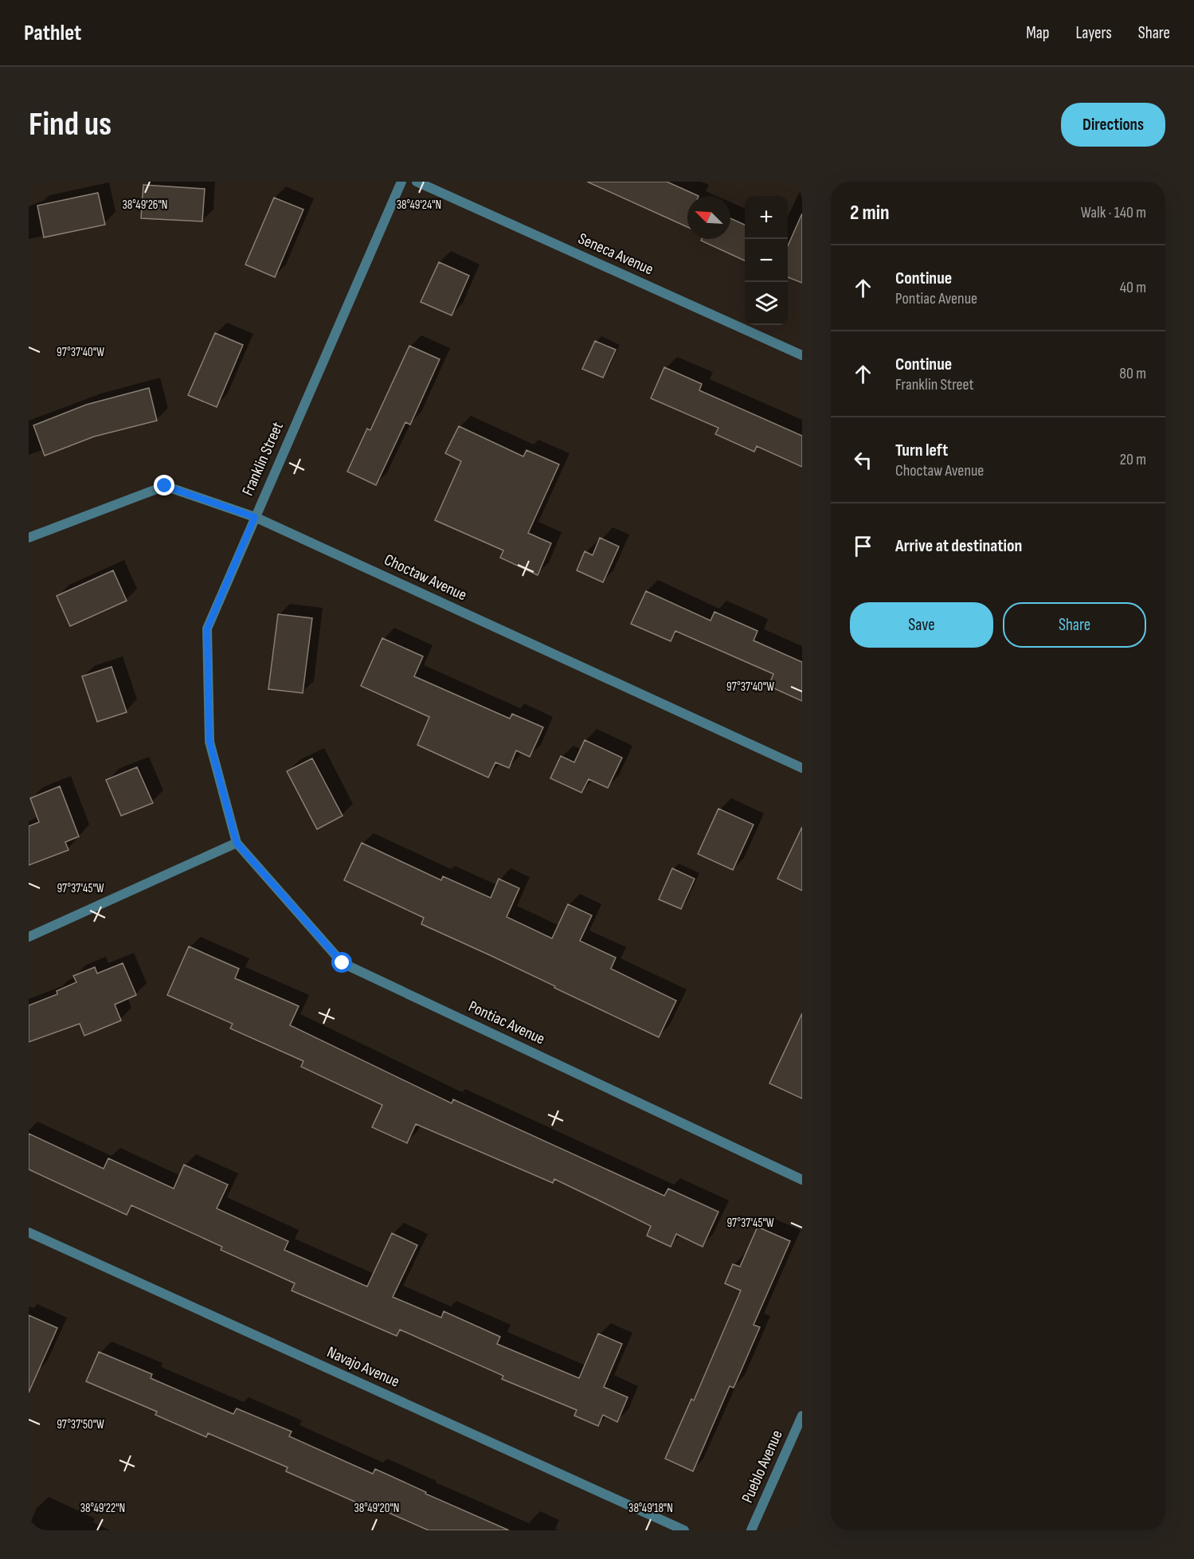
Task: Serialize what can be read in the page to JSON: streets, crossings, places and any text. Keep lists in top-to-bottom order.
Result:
{
  "streets": {
    "street": [
      "Seneca Avenue",
      "Franklin Street",
      "Choctaw Avenue",
      "Pontiac Avenue",
      "Navajo Avenue",
      "Pueblo Avenue"
    ]
  },
  "crossings": [
    ["Franklin Street", "Choctaw Avenue"],
    ["Franklin Street", "Pontiac Avenue"]
  ],
  "north": "top left",
  "page": {
    "header": "Pathlet",
    "nav": ["Map", "Layers", "Share"],
    "buttons": [
      "Directions",
      ["Save", "Share"]
    ],
    "title": "Find us",
    "heading": ["2 min", "Walk · 140 m"],
    "map_buttons": ["+", "−"],
    "list": [
      ["Continue", "Pontiac Avenue", "40 m"],
      ["Continue", "Franklin Street", "80 m"],
      ["Turn left", "Choctaw Avenue", "20 m"],
      "Arrive at destination"
    ]
  },
  "coordinates": [
    "38°49'26\"N",
    "38°49'24\"N",
    "97°37'40\"W",
    "97°37'45\"W",
    "97°37'50\"W",
    "38°49'22\"N",
    "38°49'20\"N",
    "38°49'18\"N"
  ]
}
